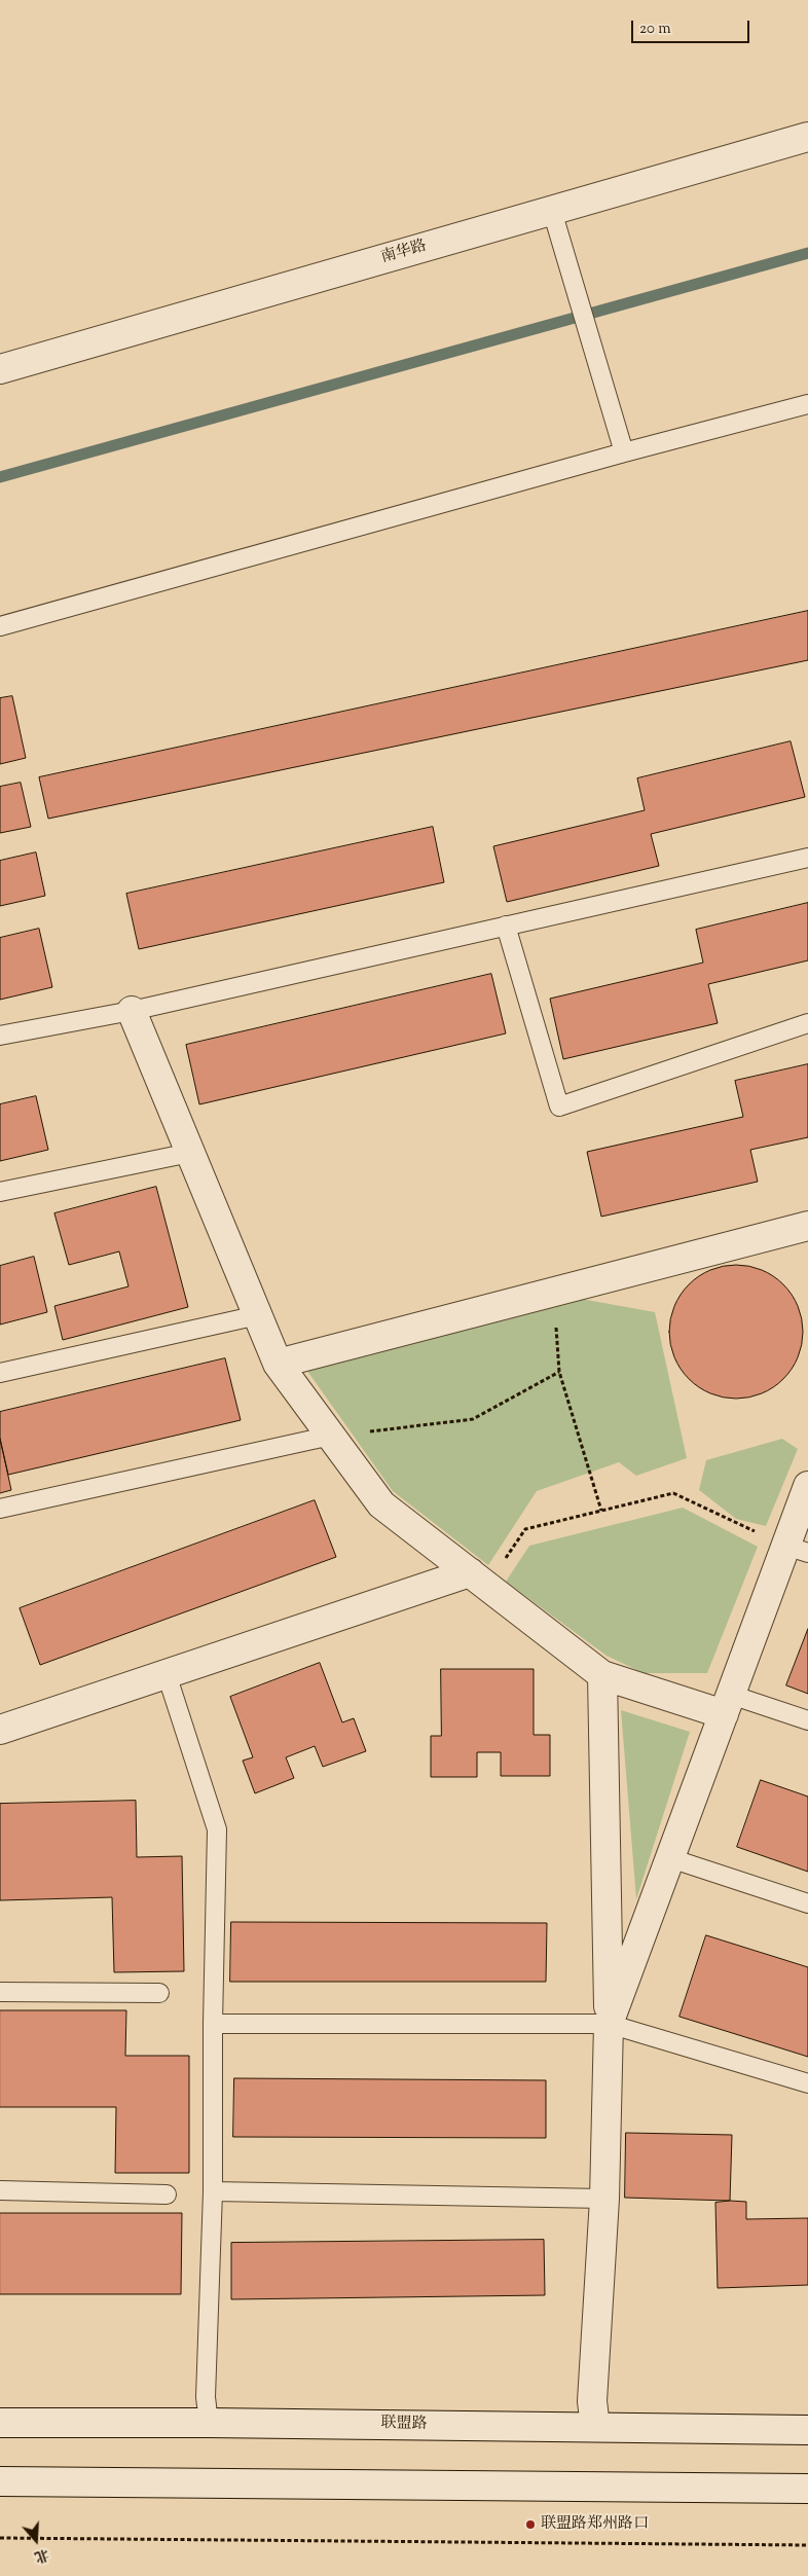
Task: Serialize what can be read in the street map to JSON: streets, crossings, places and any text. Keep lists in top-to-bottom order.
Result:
{
  "streets": {
    "street": ["南华路", "联盟路"]
  },
  "places": ["联盟路郑州路口"],
  "scale_bar": "20 m",
  "north": "bottom"
}
